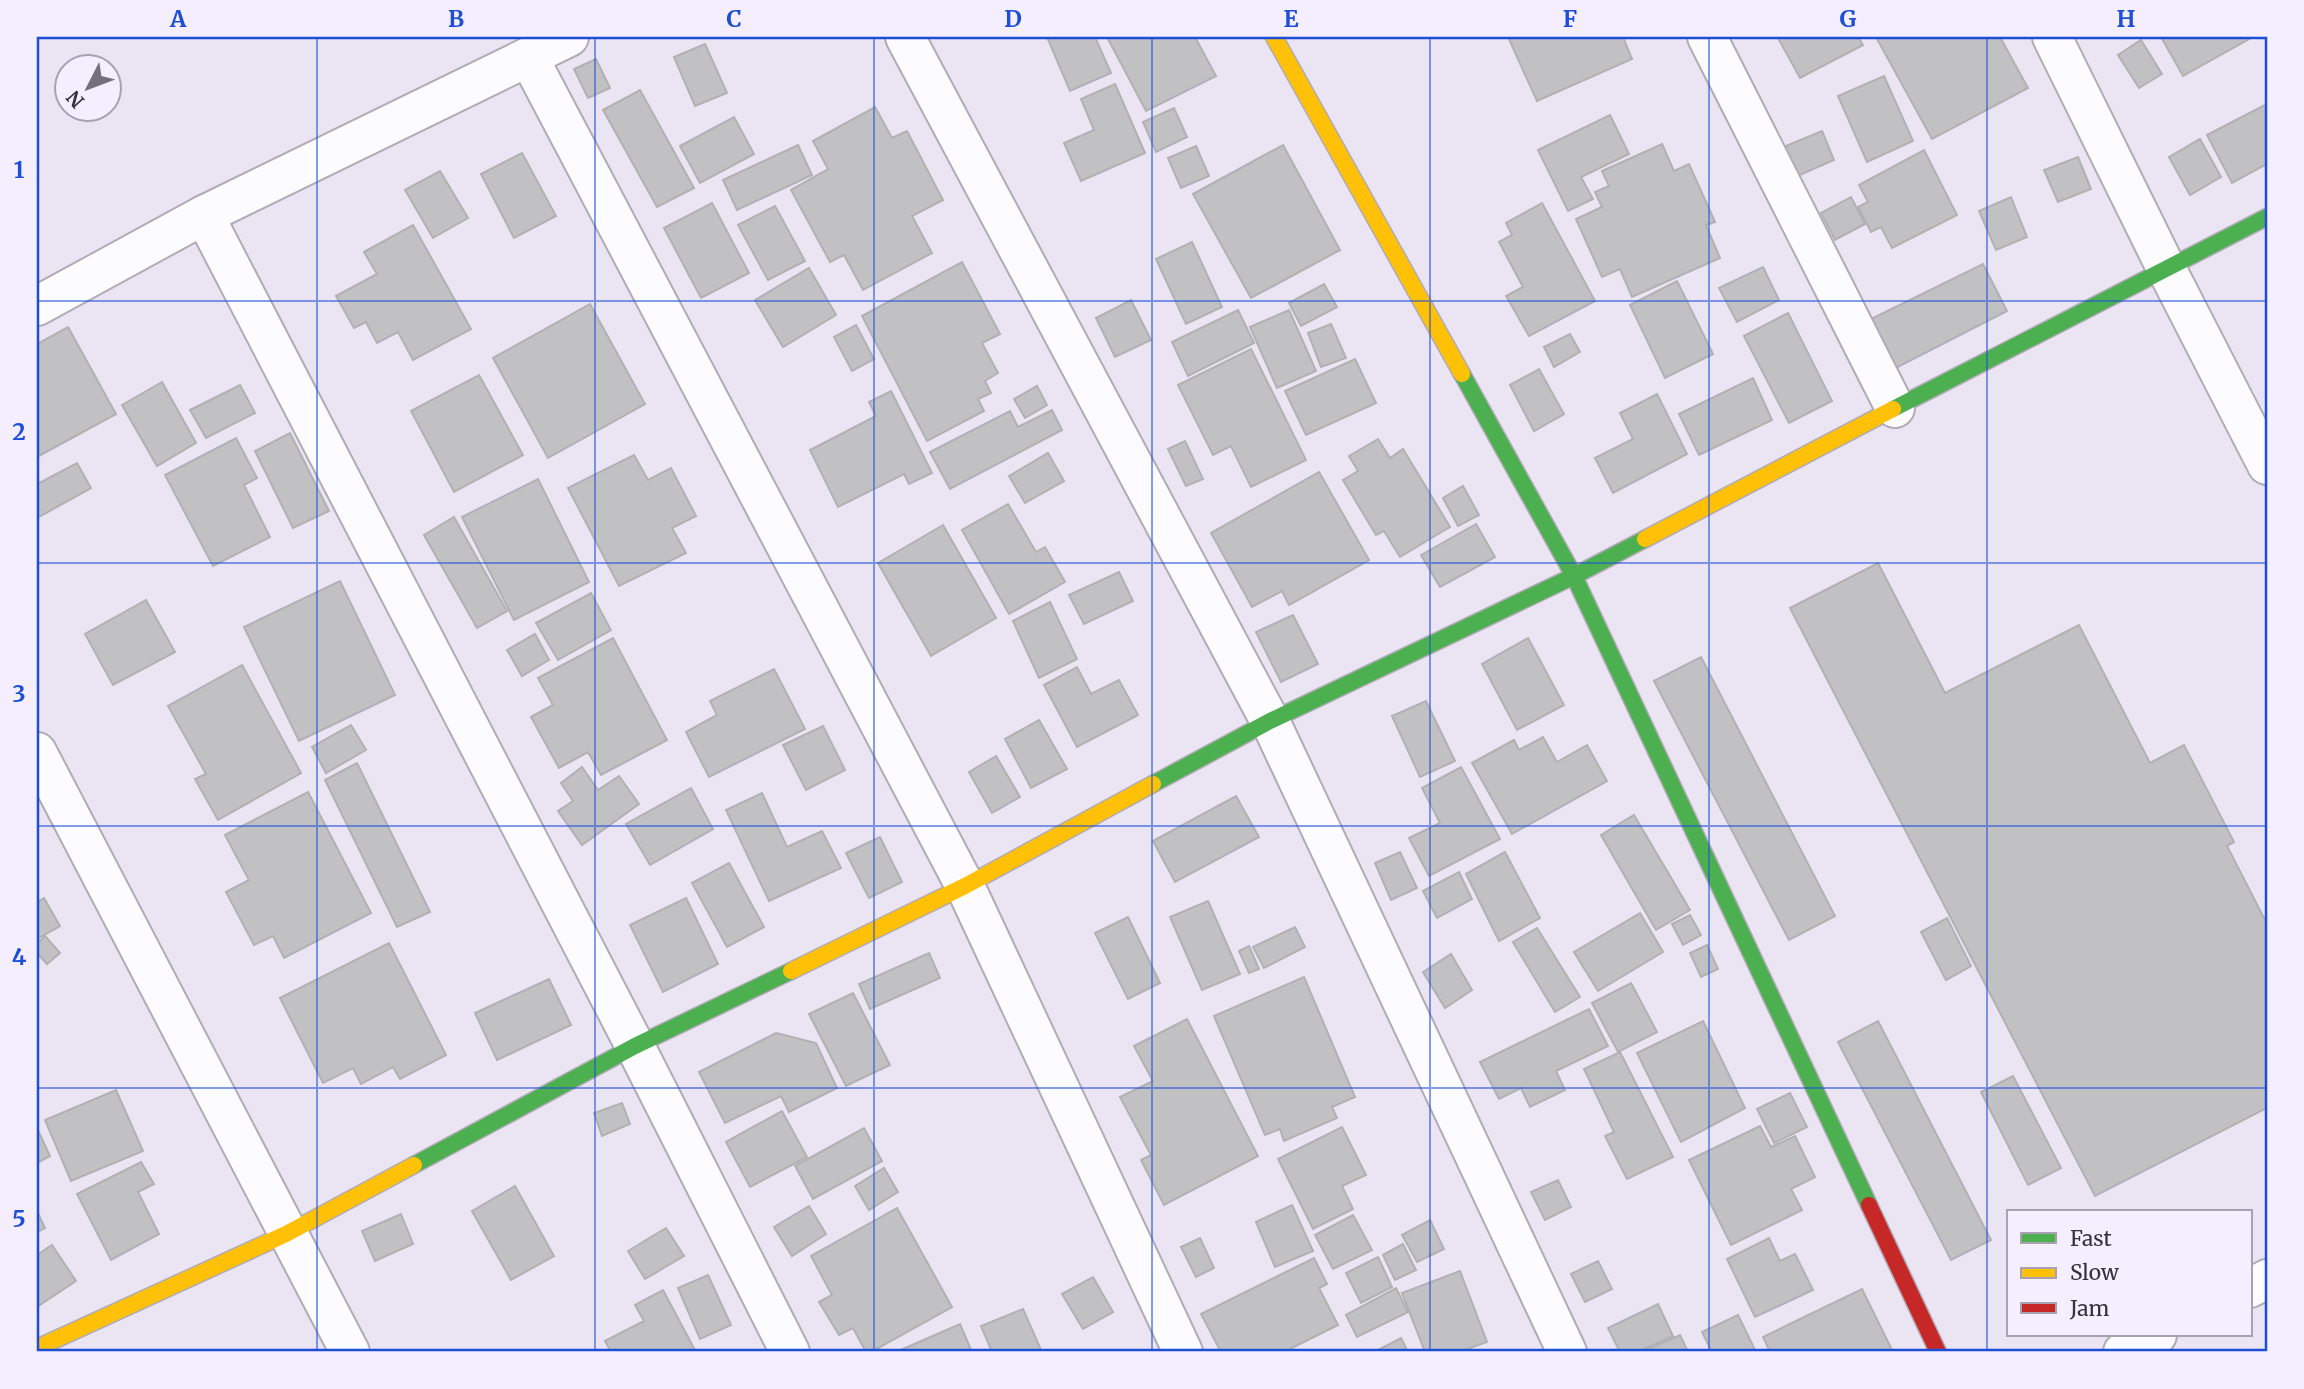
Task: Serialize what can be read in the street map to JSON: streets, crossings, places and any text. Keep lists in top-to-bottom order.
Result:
{
  "legend": ["Fast", "Slow", "Jam"],
  "north": "bottom left",
  "grid": {
    "columns": [
      "A",
      "B",
      "C",
      "D",
      "E",
      "F",
      "G",
      "H"
    ],
    "rows": [
      "1",
      "2",
      "3",
      "4",
      "5"
    ]
  }
}
